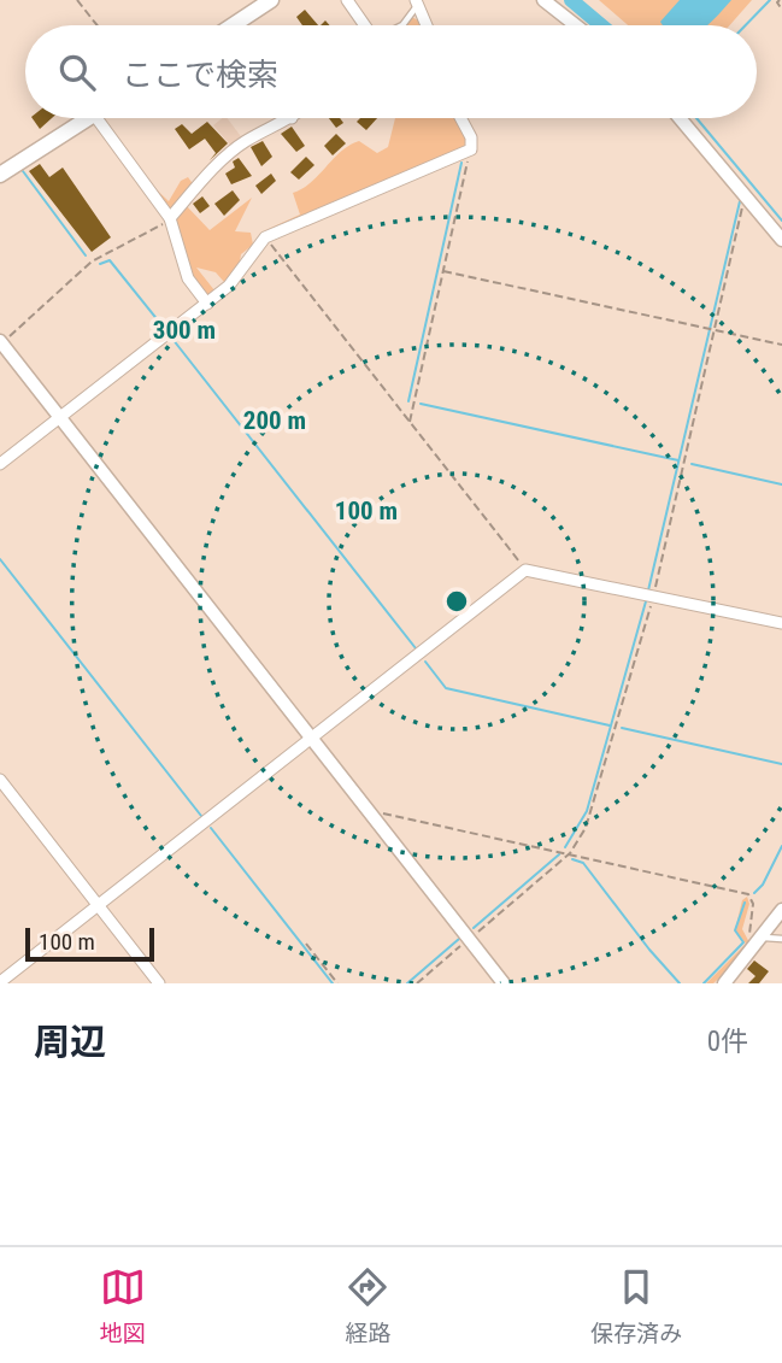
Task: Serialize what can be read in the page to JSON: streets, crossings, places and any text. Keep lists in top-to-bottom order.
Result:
{
  "scale_bar": "100 m",
  "page": {
    "search": "ここで検索",
    "scale": "100 m",
    "heading": ["周辺", "0件"],
    "nav": ["地図", "経路", "保存済み"]
  },
  "rings": ["300 m", "200 m", "100 m"]
}
